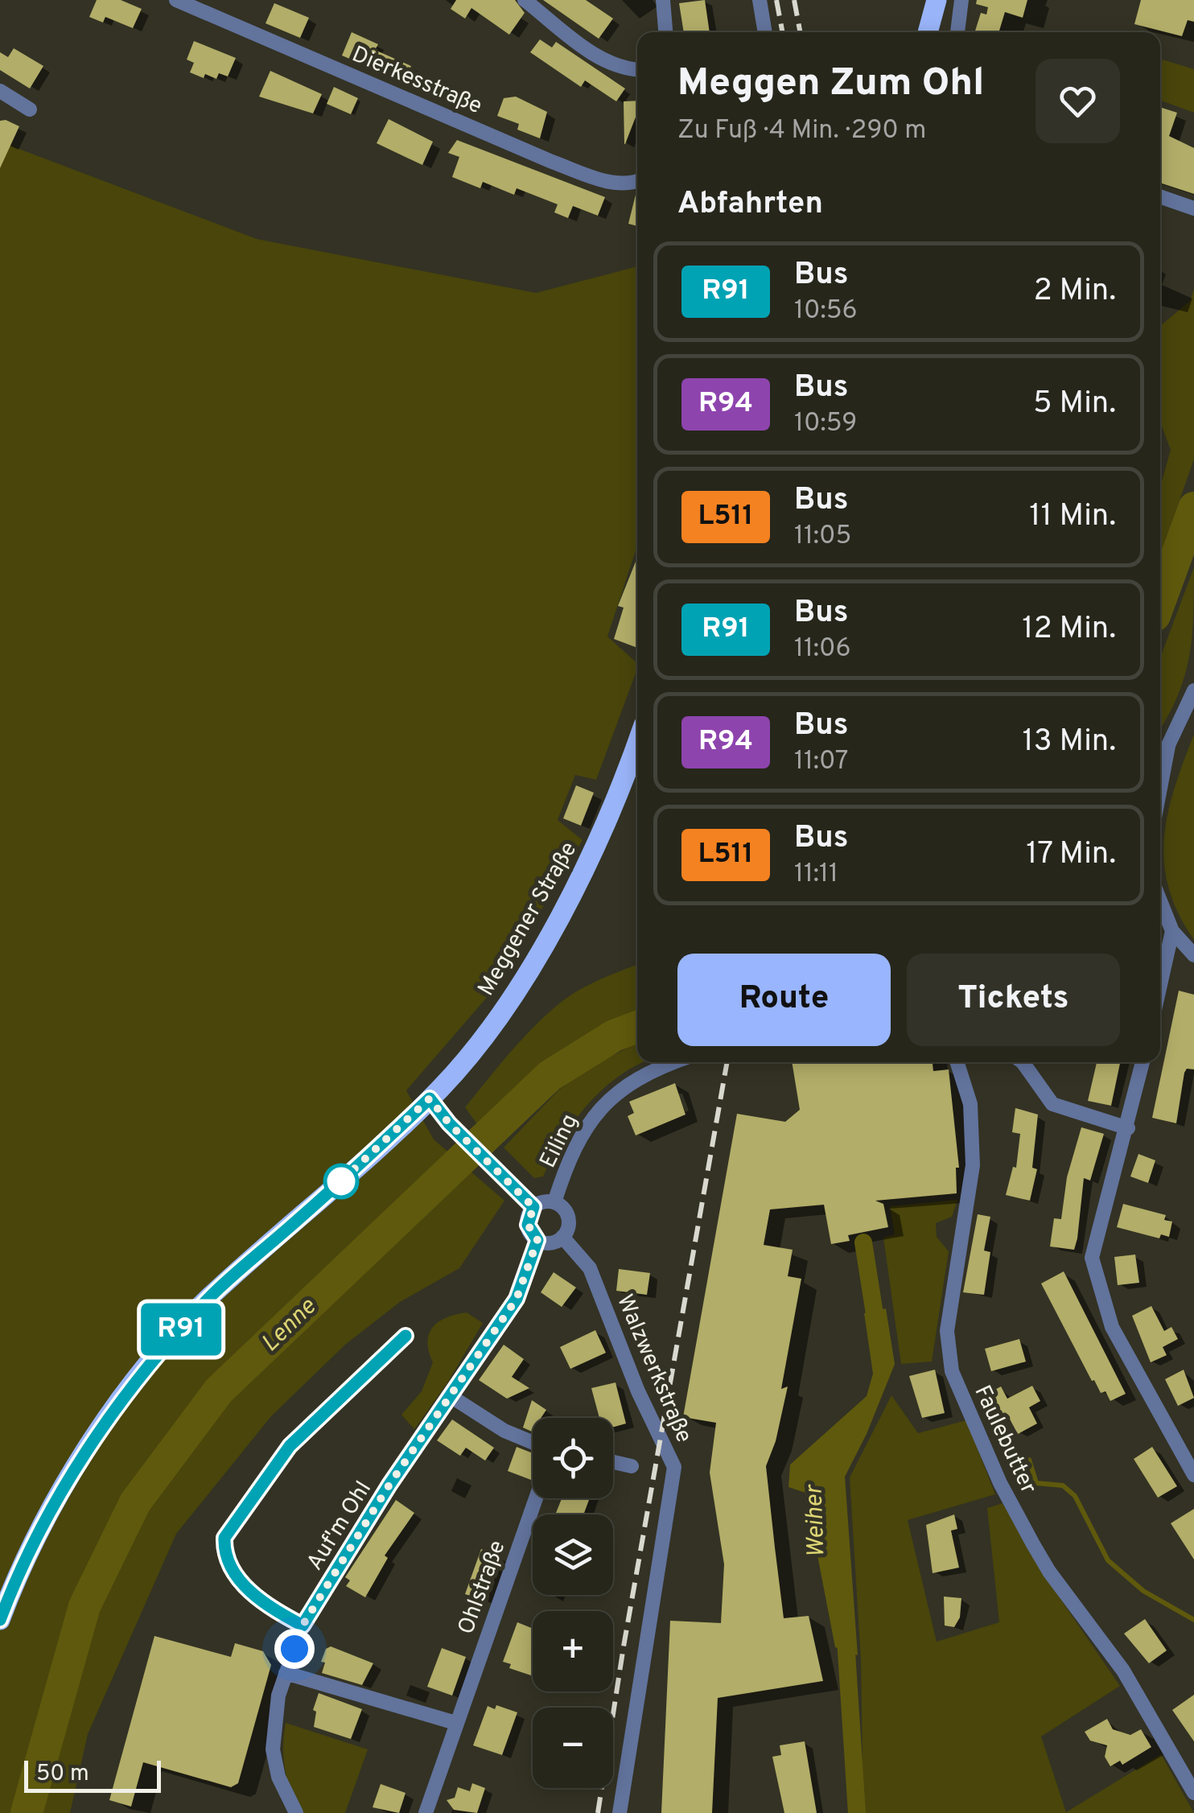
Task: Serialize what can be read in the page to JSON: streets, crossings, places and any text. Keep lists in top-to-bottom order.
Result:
{
  "streets": {
    "main road": ["Meggener Straße"],
    "street": [
      "Dierkesstraße",
      "Eiling",
      "Walzwerkstraße",
      "Faulebutter",
      "Auf'm Ohl",
      "Ohlstraße"
    ]
  },
  "crossings": [
    ["Eiling", "Walzwerkstraße"],
    ["Eiling", "Auf'm Ohl"],
    ["Walzwerkstraße", "Auf'm Ohl"]
  ],
  "water": ["Lenne", "Weiher"],
  "lines": ["bus line R91"],
  "scale_bar": "50 m",
  "page": {
    "on_map": "R91",
    "heading": [
      ["Meggen Zum Ohl", "Zu Fuß · 4 Min. · 290 m"],
      "Abfahrten"
    ],
    "list": [
      {
        "mark": "R91",
        "name": "Bus",
        "note": "10:56",
        "value": "2 Min."
      },
      {
        "mark": "R94",
        "name": "Bus",
        "note": "10:59",
        "value": "5 Min."
      },
      {
        "mark": "L511",
        "name": "Bus",
        "note": "11:05",
        "value": "11 Min."
      },
      {
        "mark": "R91",
        "name": "Bus",
        "note": "11:06",
        "value": "12 Min."
      },
      {
        "mark": "R94",
        "name": "Bus",
        "note": "11:07",
        "value": "13 Min."
      },
      {
        "mark": "L511",
        "name": "Bus",
        "note": "11:11",
        "value": "17 Min."
      }
    ],
    "buttons": ["Route", "Tickets"],
    "map_buttons": ["+", "−"],
    "scale": "50 m"
  }
}
